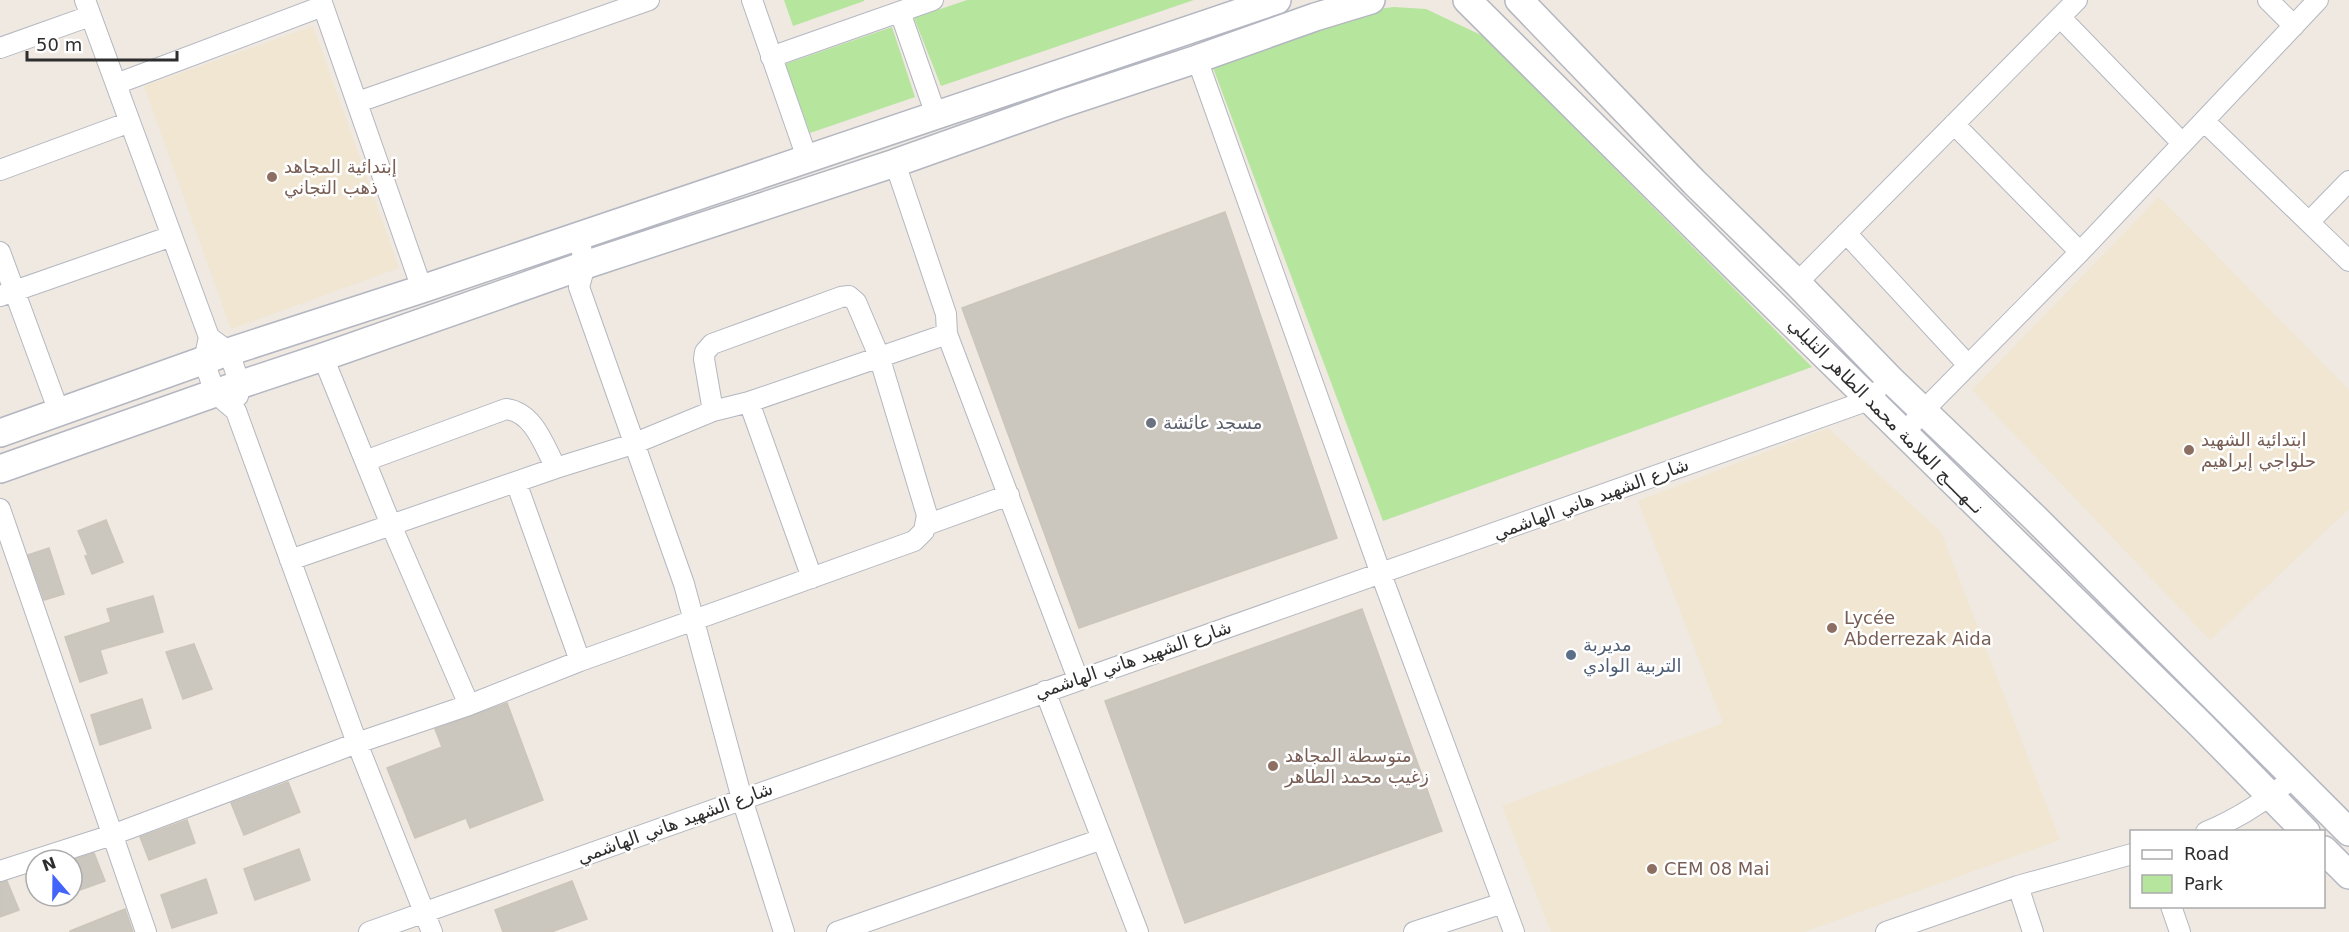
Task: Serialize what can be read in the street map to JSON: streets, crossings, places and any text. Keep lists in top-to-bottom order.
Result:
{
  "streets": {
    "main road": ["نــهــــج العلامة محمد الطاهر التليلي"],
    "street": ["شارع الشهيد هاني الهاشمي"]
  },
  "crossings": [
    ["نــهــــج العلامة محمد الطاهر التليلي", "شارع الشهيد هاني الهاشمي"]
  ],
  "places": [
    "إبتدائية المجاهد ذهب التجاني",
    "مسجد عائشة",
    "ابتدائية الشهيد حلواجي إبراهيم",
    "Lycée Abderrezak Aida",
    "مديربة التربية الوادي",
    "متوسطة المجاهد زغيب محمد الطاهر",
    "CEM 08 Mai"
  ],
  "legend": ["Road", "Park"],
  "scale_bar": "50 m",
  "north": "top"
}
